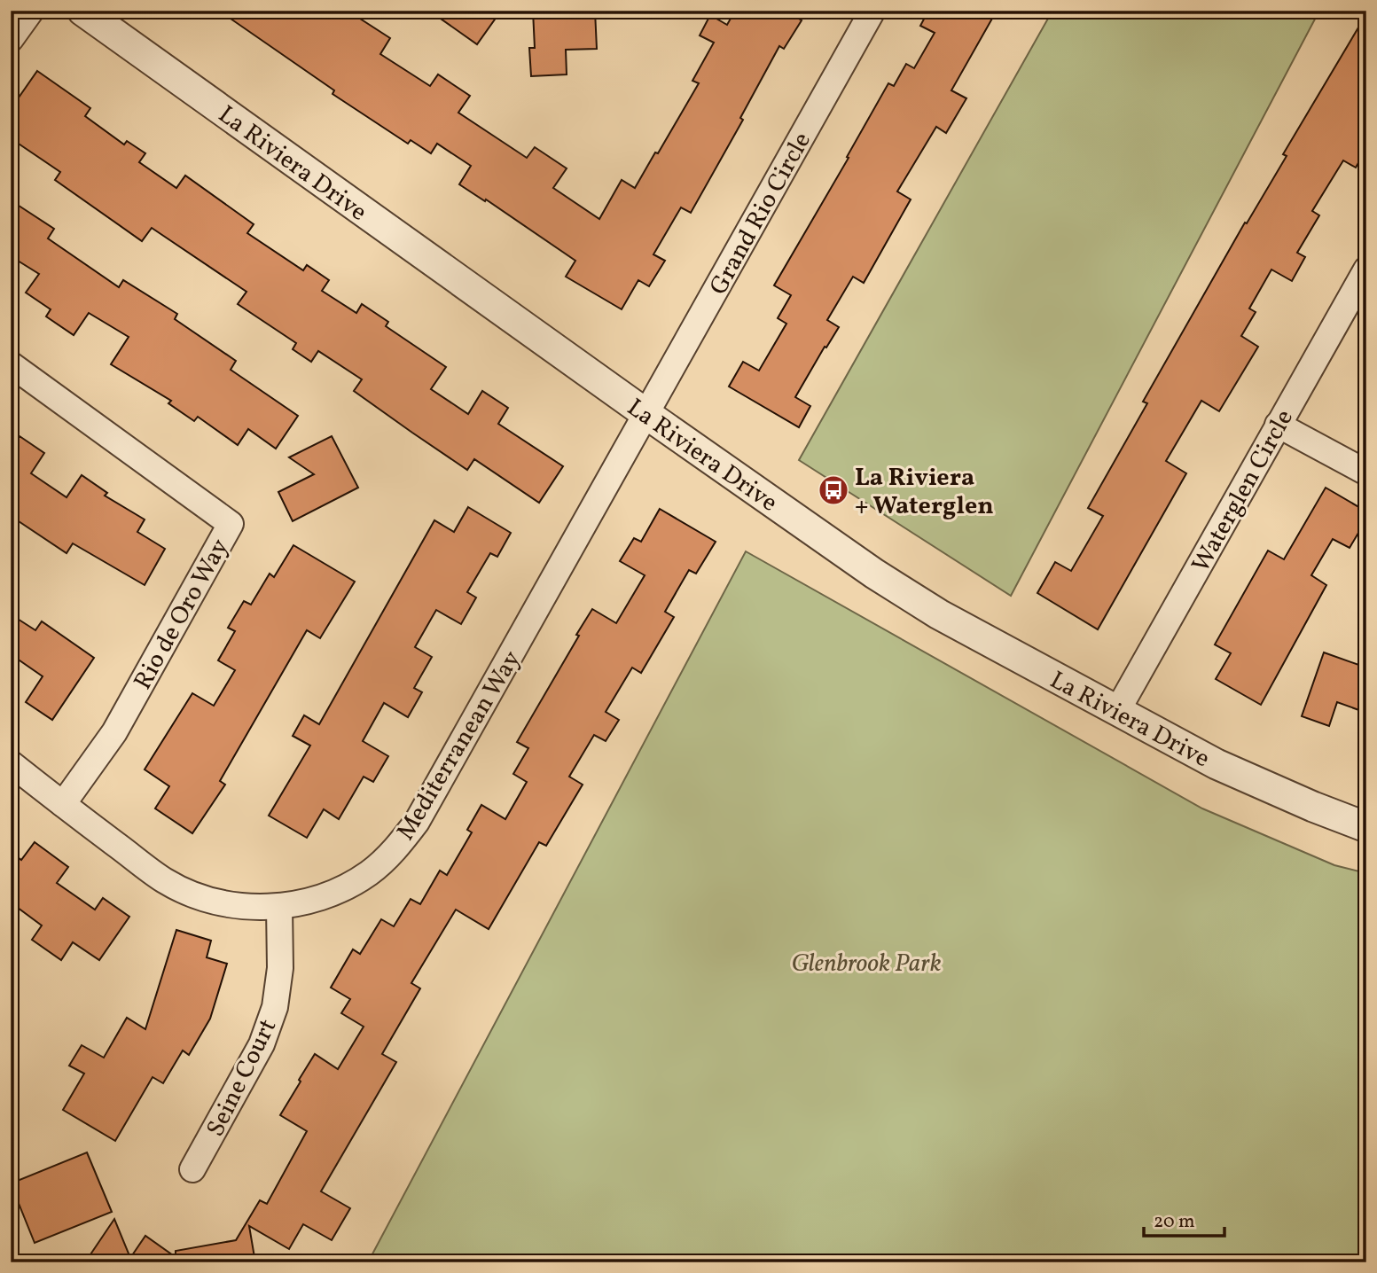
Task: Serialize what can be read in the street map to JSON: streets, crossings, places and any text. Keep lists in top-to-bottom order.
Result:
{
  "streets": {
    "street": [
      "La Riviera Drive",
      "Grand Rio Circle",
      "Waterglen Circle",
      "Rio de Oro Way",
      "Mediterranean Way",
      "Seine Court"
    ]
  },
  "crossings": [
    ["La Riviera Drive", "Grand Rio Circle"],
    ["La Riviera Drive", "Waterglen Circle"],
    ["La Riviera Drive", "Mediterranean Way"],
    ["Grand Rio Circle", "Mediterranean Way"],
    ["Rio de Oro Way", "Mediterranean Way"],
    ["Mediterranean Way", "Seine Court"]
  ],
  "parks": ["Glenbrook Park"],
  "places": {
    "bus stop": ["La Riviera + Waterglen"]
  },
  "scale_bar": "20 m"
}
